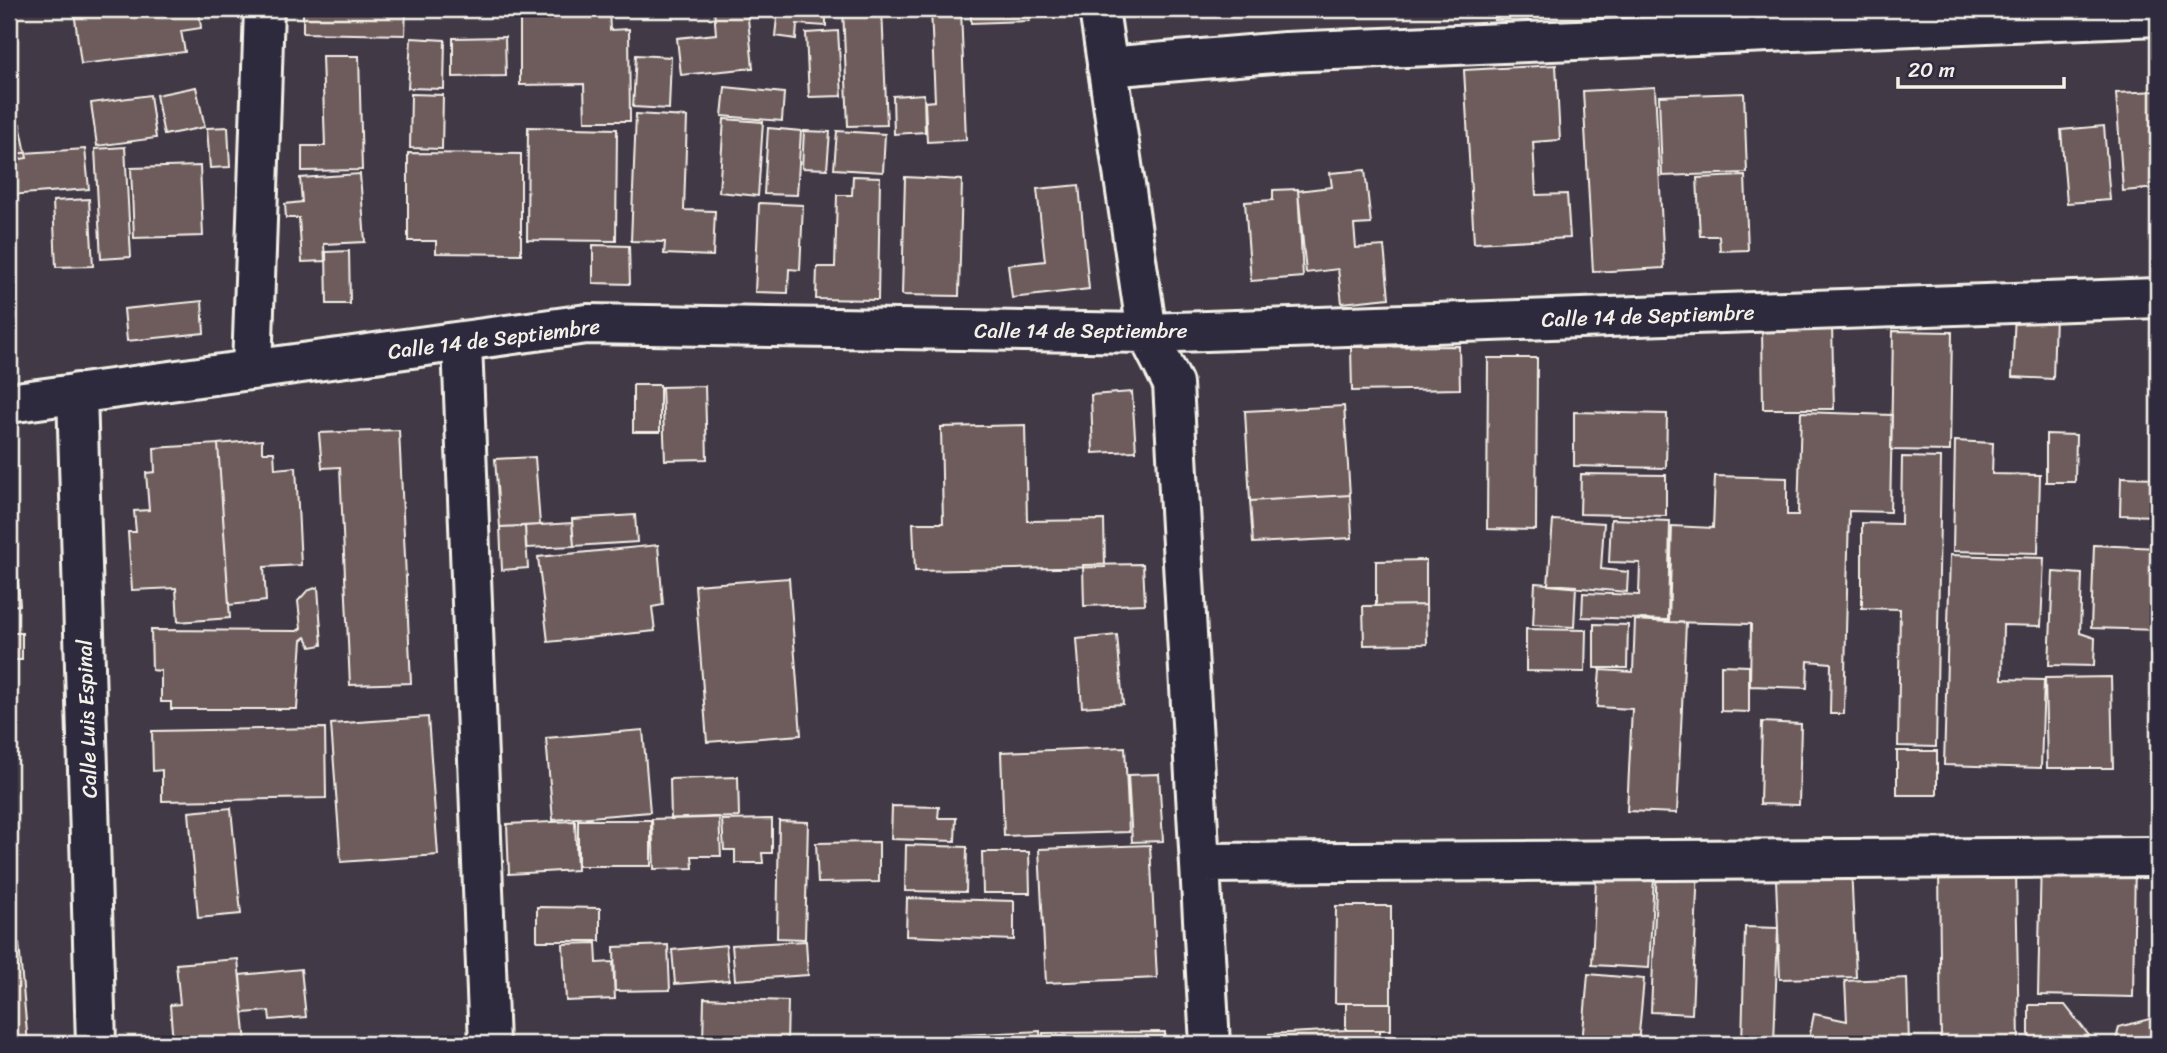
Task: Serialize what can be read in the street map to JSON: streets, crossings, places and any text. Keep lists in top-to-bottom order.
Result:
{
  "streets": {
    "street": ["Calle 14 de Septiembre", "Calle Luis Espinal"]
  },
  "crossings": [
    ["Calle 14 de Septiembre", "Calle Luis Espinal"]
  ],
  "scale_bar": "20 m"
}
